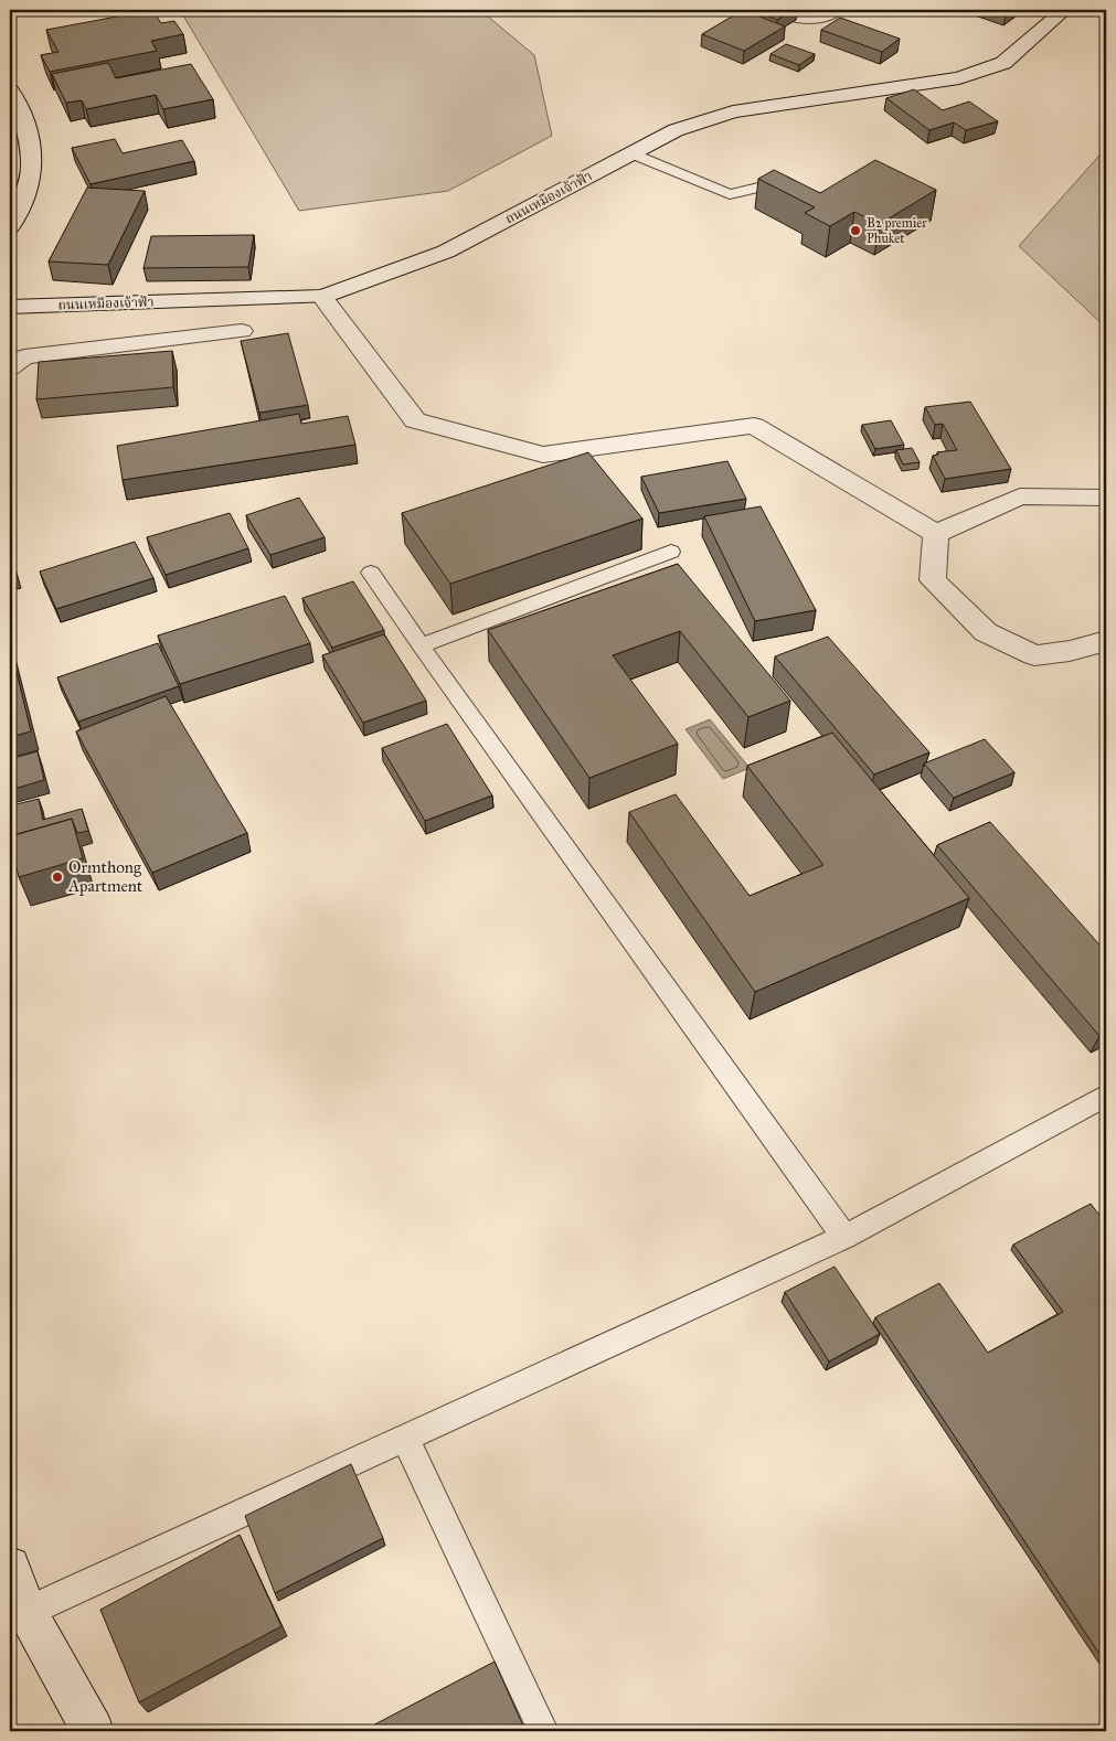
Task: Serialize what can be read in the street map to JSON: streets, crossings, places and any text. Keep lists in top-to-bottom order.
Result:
{
  "streets": {
    "street": ["ถนนเหมืองเจ้าฟ้า"]
  },
  "places": ["B2 premier Phuket", "Ormthong Apartment"]
}
